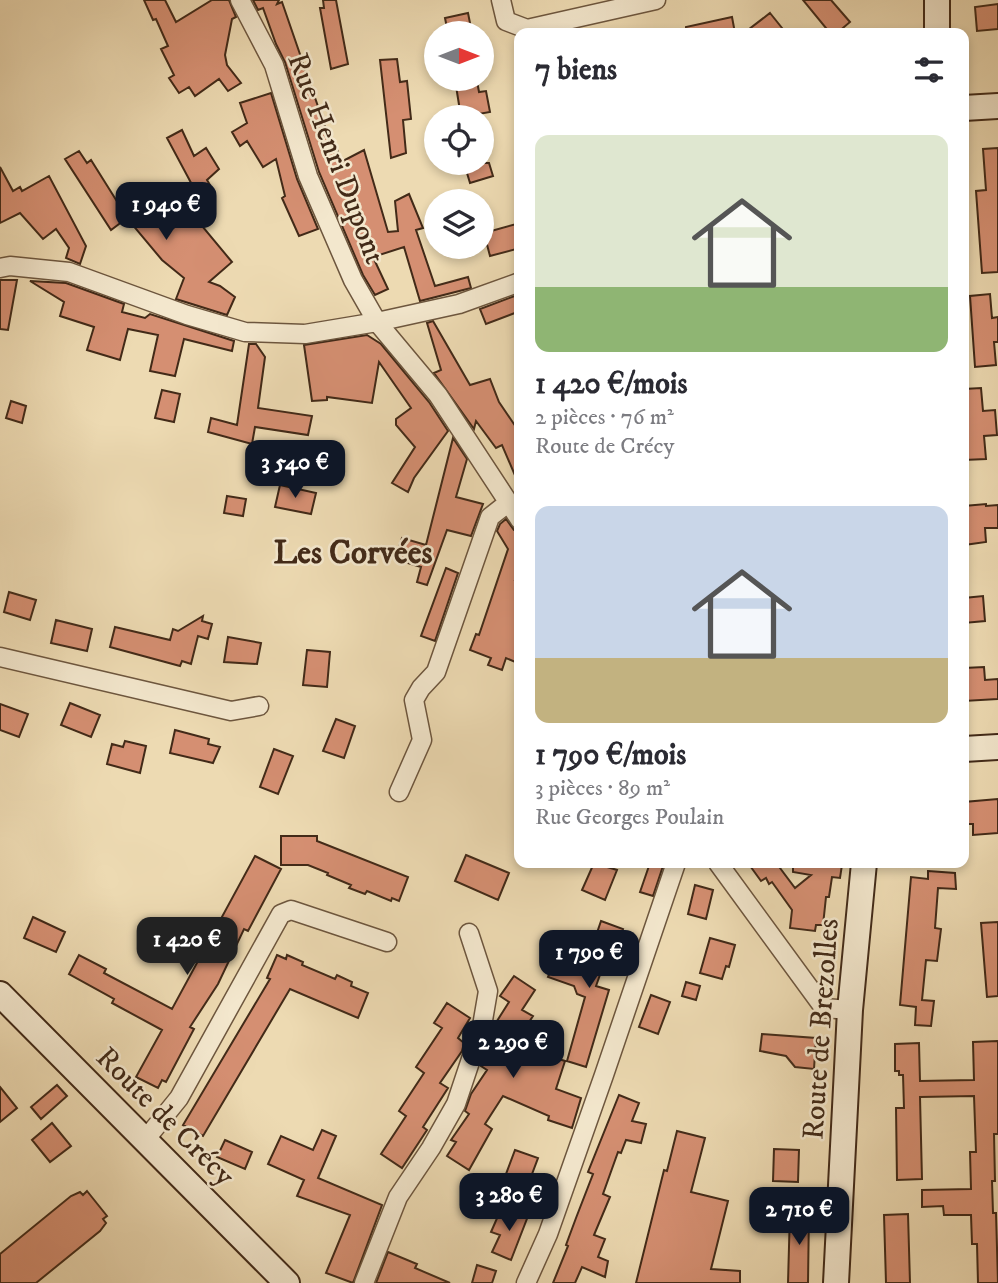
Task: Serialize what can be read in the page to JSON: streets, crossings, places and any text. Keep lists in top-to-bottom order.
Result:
{
  "streets": {
    "main road": ["Route de Brezolles", "Route de Crécy"],
    "street": ["Rue Henri Dupont"]
  },
  "districts": ["Les Corvées"],
  "north": "right",
  "page": {
    "heading": "7 biens",
    "list": [
      {
        "name": "1 420 €/mois",
        "note": "2 pièces · 76 m² · Route de Crécy"
      },
      {
        "name": "1 790 €/mois",
        "note": "3 pièces · 89 m² · Rue Georges Poulain"
      }
    ],
    "price": [
      "1 940 €",
      "3 540 €",
      "1 420 €",
      "1 790 €",
      "2 290 €",
      "3 280 €",
      "2 710 €"
    ]
  }
}
